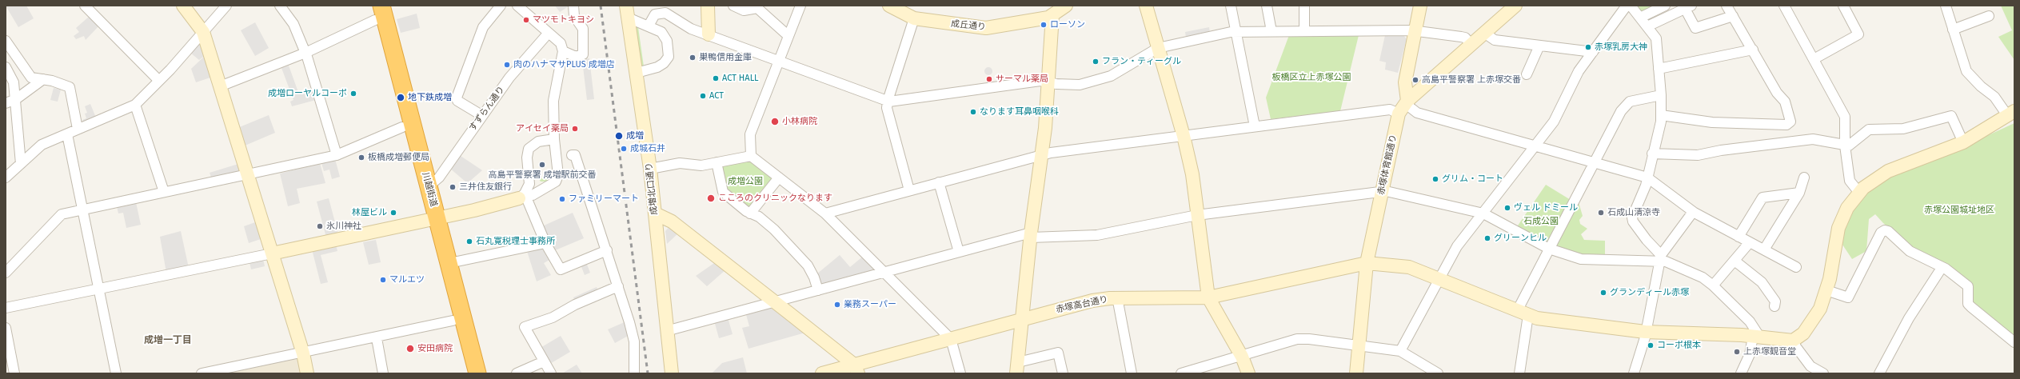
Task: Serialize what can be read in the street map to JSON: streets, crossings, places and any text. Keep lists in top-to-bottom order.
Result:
{
  "streets": {
    "highway": ["川越街道"],
    "street": [
      "成丘通り",
      "すずらん通り",
      "赤塚体育館通り",
      "成増北口通り",
      "赤塚高台通り"
    ]
  },
  "crossings": [
    ["すずらん通り", "川越街道"],
    ["赤塚体育館通り", "赤塚高台通り"]
  ],
  "districts": ["成増一丁目"],
  "parks": [
    "板橋区立上赤塚公園",
    "成増公園",
    "赤塚公園城址地区",
    "石成公園"
  ],
  "places": [
    "マツモトキヨシ",
    "ローソン",
    "赤塚乳房大神",
    "巣鴨信用金庫",
    "フラン・ティーグル",
    "肉のハナマサPLUS 成増店",
    "ACT HALL",
    "サーマル薬局",
    "高島平警察署 上赤塚交番",
    "成増ローヤルコーポ",
    "ACT",
    "地下鉄成増",
    "なります耳鼻咽喉科",
    "小林病院",
    "アイセイ薬局",
    "成増",
    "成城石井",
    "板橋成増郵便局",
    "高島平警察署 成増駅前交番",
    "グリム・コート",
    "三井住友銀行",
    "こころのクリニックなります",
    "ファミリーマート",
    "ヴェル ドミール",
    "林屋ビル",
    "石成山清涼寺",
    "氷川神社",
    "グリーンヒル",
    "石丸寛税理士事務所",
    "マルエツ",
    "グランディール赤塚",
    "業務スーパー",
    "コーポ根本",
    "安田病院",
    "上赤塚観音堂"
  ]
}
